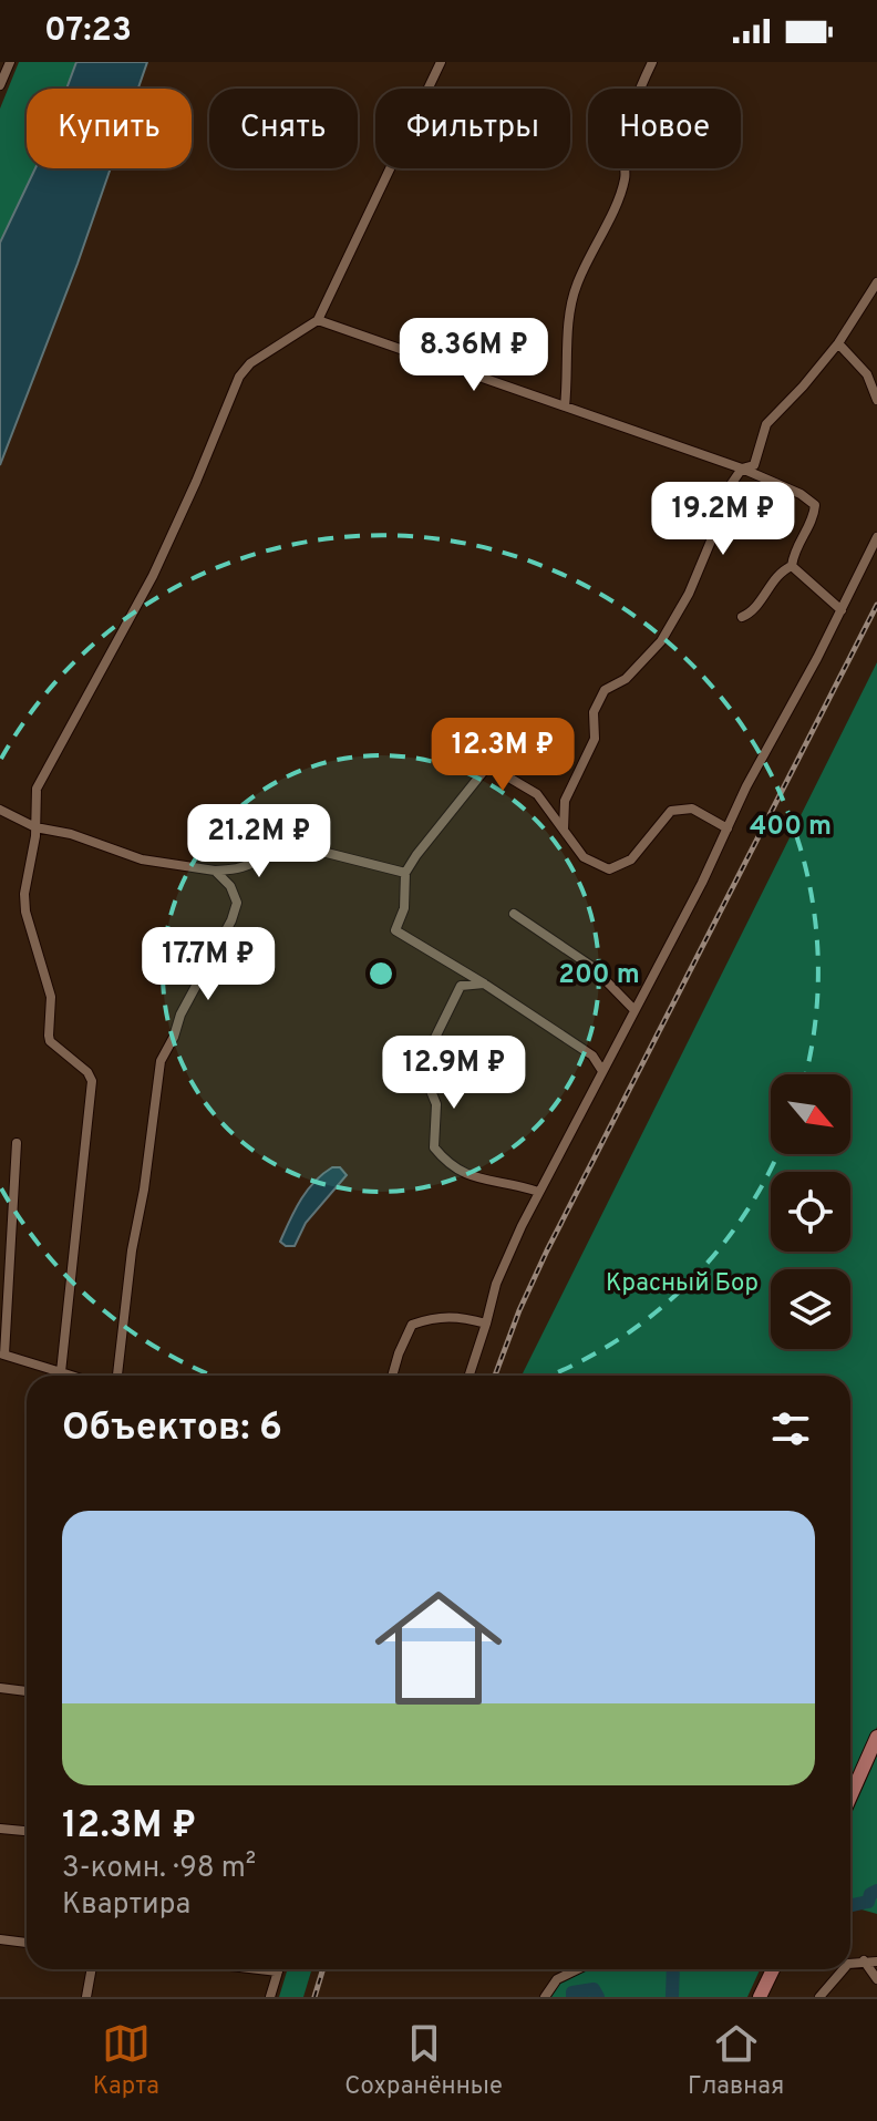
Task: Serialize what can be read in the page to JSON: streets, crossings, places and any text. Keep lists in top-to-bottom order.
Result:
{
  "parks": ["Красный Бор"],
  "north": "bottom right",
  "page": {
    "status": "07:23",
    "chip": [
      "Купить",
      "Снять",
      "Фильтры",
      "Новое"
    ],
    "price": [
      "8.36M ₽",
      "19.2M ₽",
      "12.3M ₽",
      "21.2M ₽",
      "17.7M ₽",
      "12.9M ₽"
    ],
    "heading": "Объектов: 6",
    "list": [
      {
        "name": "12.3M ₽",
        "note": "3-комн. · 98 m² · Квартира"
      }
    ],
    "tabs": ["Карта", "Сохранённые", "Главная"]
  },
  "rings": ["400 m", "200 m"]
}
